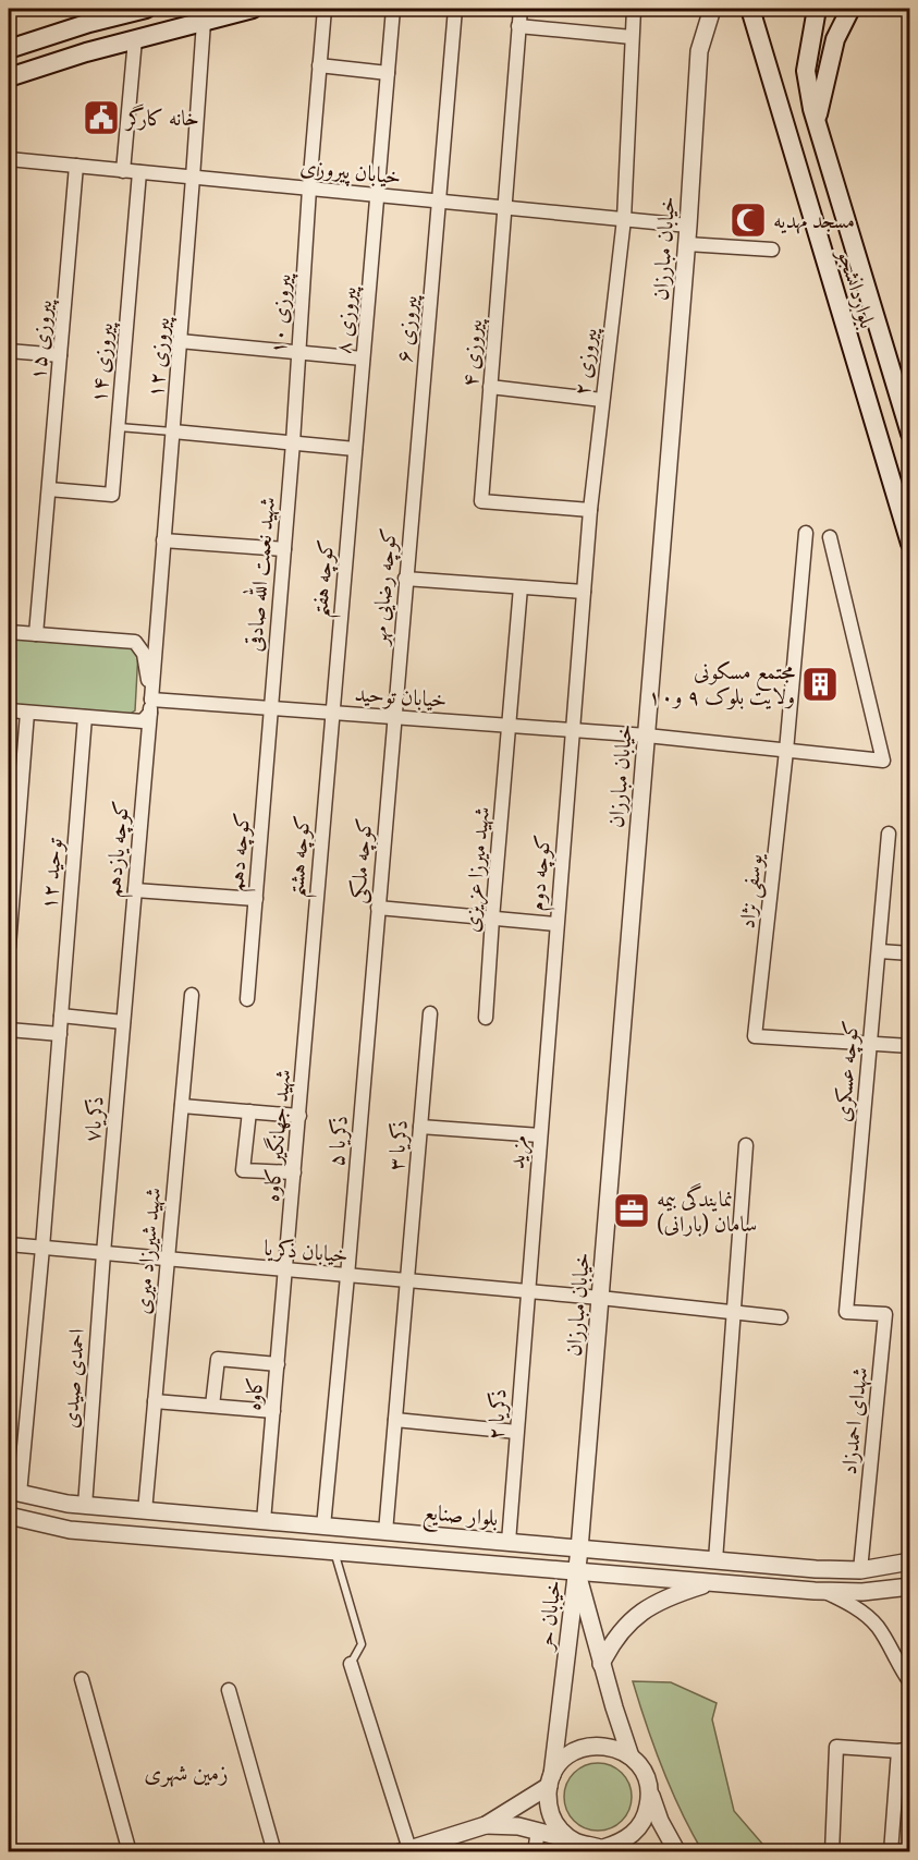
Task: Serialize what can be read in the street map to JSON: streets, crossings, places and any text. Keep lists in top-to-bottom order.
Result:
{
  "streets": {
    "main road": ["بلواردانشجو"],
    "street": [
      "خیابان پیروزی",
      "خیابان مبارزان",
      "پیروزی ۱۰",
      "پیروزی ۸",
      "پیروزی ۶",
      "پیروزی ۱۵",
      "پیروزی ۴",
      "پیروزی ۱۲",
      "پیروزی ۲",
      "پیروزی ۱۴",
      "شهید نعمت الله صادقی",
      "کوچه هفتم",
      "کوچه رضایی مهر",
      "خیابان توحید",
      "کوچه یازدهم",
      "کوچه دهم",
      "کوچه هشتم",
      "کوچه ملکی",
      "شهید میرزا عزیزی",
      "کوچه دوم",
      "توحید ۱۲",
      "یوسفی نژاد",
      "کوچه عسکری",
      "ذکریا۷",
      "شهید جهانگیر کاوه",
      "ذکریا ۵",
      "ذکریا ۳",
      "مزید",
      "شهید شیرزاد میری",
      "خیابان ذکریا",
      "احمدی صیدی",
      "کاوه",
      "ذکریا ۲",
      "شهدای احمدزاد",
      "بلوار صنایع",
      "خیابان حر"
    ]
  },
  "crossings": [
    ["خیابان پیروزی", "خیابان مبارزان"],
    ["خیابان پیروزی", "پیروزی ۱۰"],
    ["خیابان پیروزی", "پیروزی ۸"],
    ["خیابان پیروزی", "پیروزی ۶"],
    ["خیابان پیروزی", "پیروزی ۱۵"],
    ["خیابان پیروزی", "پیروزی ۴"],
    ["خیابان پیروزی", "پیروزی ۱۲"],
    ["خیابان پیروزی", "پیروزی ۲"],
    ["خیابان پیروزی", "پیروزی ۱۴"],
    ["خیابان مبارزان", "خیابان توحید"],
    ["خیابان مبارزان", "خیابان ذکریا"],
    ["خیابان مبارزان", "بلوار صنایع"],
    ["خیابان مبارزان", "خیابان حر"],
    ["پیروزی ۱۰", "شهید نعمت الله صادقی"],
    ["پیروزی ۸", "کوچه هفتم"],
    ["پیروزی ۶", "کوچه رضایی مهر"],
    ["پیروزی ۱۵", "پیروزی ۱۴"],
    ["پیروزی ۴", "پیروزی ۲"],
    ["پیروزی ۱۲", "خیابان توحید"],
    ["پیروزی ۱۲", "کوچه یازدهم"],
    ["پیروزی ۲", "کوچه دوم"],
    ["شهید نعمت الله صادقی", "خیابان توحید"],
    ["شهید نعمت الله صادقی", "کوچه دهم"],
    ["کوچه هفتم", "خیابان توحید"],
    ["کوچه هفتم", "کوچه هشتم"],
    ["کوچه رضایی مهر", "خیابان توحید"],
    ["کوچه رضایی مهر", "کوچه ملکی"],
    ["خیابان توحید", "کوچه یازدهم"],
    ["خیابان توحید", "کوچه دهم"],
    ["خیابان توحید", "کوچه هشتم"],
    ["خیابان توحید", "کوچه ملکی"],
    ["خیابان توحید", "شهید میرزا عزیزی"],
    ["خیابان توحید", "کوچه دوم"],
    ["خیابان توحید", "توحید ۱۲"],
    ["کوچه یازدهم", "ذکریا۷"],
    ["کوچه هشتم", "شهید جهانگیر کاوه"],
    ["کوچه ملکی", "ذکریا ۵"],
    ["کوچه دوم", "مزید"],
    ["توحید ۱۲", "خیابان ذکریا"],
    ["توحید ۱۲", "بلوار صنایع"],
    ["یوسفی نژاد", "کوچه عسکری"],
    ["کوچه عسکری", "شهدای احمدزاد"],
    ["ذکریا۷", "خیابان ذکریا"],
    ["ذکریا۷", "احمدی صیدی"],
    ["شهید جهانگیر کاوه", "خیابان ذکریا"],
    ["شهید جهانگیر کاوه", "کاوه"],
    ["ذکریا ۵", "خیابان ذکریا"],
    ["ذکریا ۵", "بلوار صنایع"],
    ["ذکریا ۳", "خیابان ذکریا"],
    ["ذکریا ۳", "بلوار صنایع"],
    ["مزید", "خیابان ذکریا"],
    ["مزید", "ذکریا ۲"],
    ["شهید شیرزاد میری", "خیابان ذکریا"],
    ["شهید شیرزاد میری", "بلوار صنایع"],
    ["خیابان ذکریا", "احمدی صیدی"],
    ["خیابان ذکریا", "کاوه"],
    ["خیابان ذکریا", "ذکریا ۲"],
    ["احمدی صیدی", "بلوار صنایع"],
    ["کاوه", "بلوار صنایع"],
    ["ذکریا ۲", "بلوار صنایع"],
    ["شهدای احمدزاد", "بلوار صنایع"]
  ],
  "districts": ["زمین شهری"],
  "places": {
    "public building": ["خانه کارگر"],
    "mosque": ["مسجد مهدیه"],
    "building": ["مجتمع مسکونی ولایت بلوک ۹ و۱۰"],
    "office": ["نمایندگی بیمه سامان (بارانی)"]
  }
}
